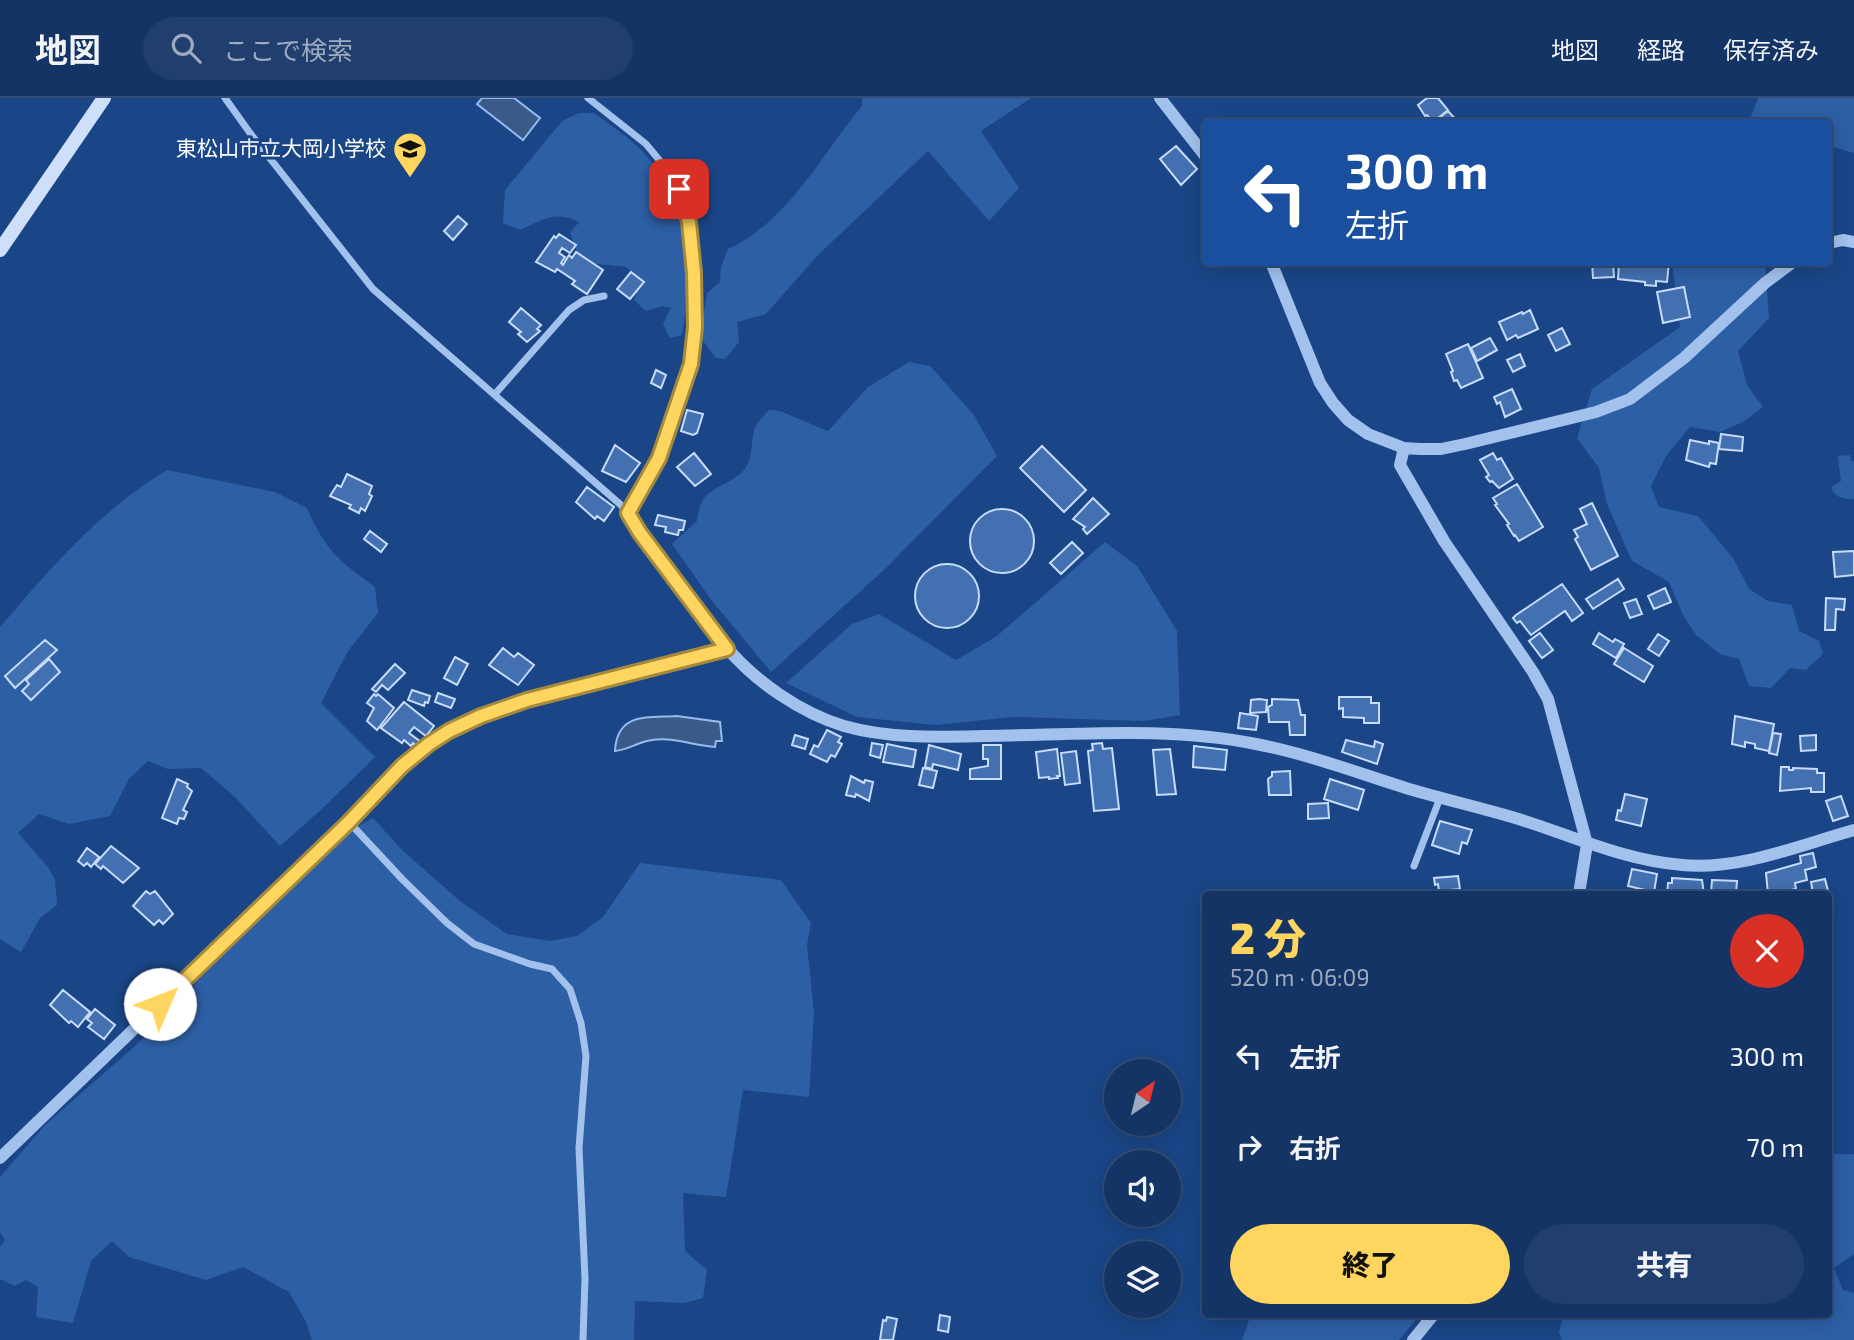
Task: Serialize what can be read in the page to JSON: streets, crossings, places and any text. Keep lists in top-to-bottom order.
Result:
{
  "places": {
    "school or university": ["東松山市立大岡小学校"]
  },
  "north": "top right",
  "page": {
    "header": "地図",
    "search": "ここで検索",
    "nav": ["地図", "経路", "保存済み"],
    "turn": ["300 m", "左折"],
    "heading": ["2 分", "520 m · 06:09"],
    "list": [
      {
        "name": "左折",
        "value": "300 m"
      },
      {
        "name": "右折",
        "value": "70 m"
      }
    ],
    "buttons": ["終了", "共有"]
  }
}
